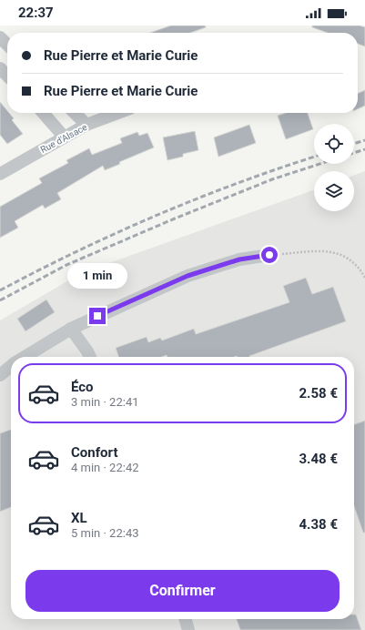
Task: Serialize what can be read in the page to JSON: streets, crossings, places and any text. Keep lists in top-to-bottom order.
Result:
{
  "streets": {
    "street": ["Rue d'Alsace"]
  },
  "page": {
    "status": "22:37",
    "banner": ["Rue Pierre et Marie Curie", "Rue Pierre et Marie Curie"],
    "bubble": "1 min",
    "list": [
      {
        "name": "Éco",
        "note": "3 min · 22:41",
        "value": "2.58 €"
      },
      {
        "name": "Confort",
        "note": "4 min · 22:42",
        "value": "3.48 €"
      },
      {
        "name": "XL",
        "note": "5 min · 22:43",
        "value": "4.38 €"
      }
    ],
    "buttons": "Confirmer"
  }
}
